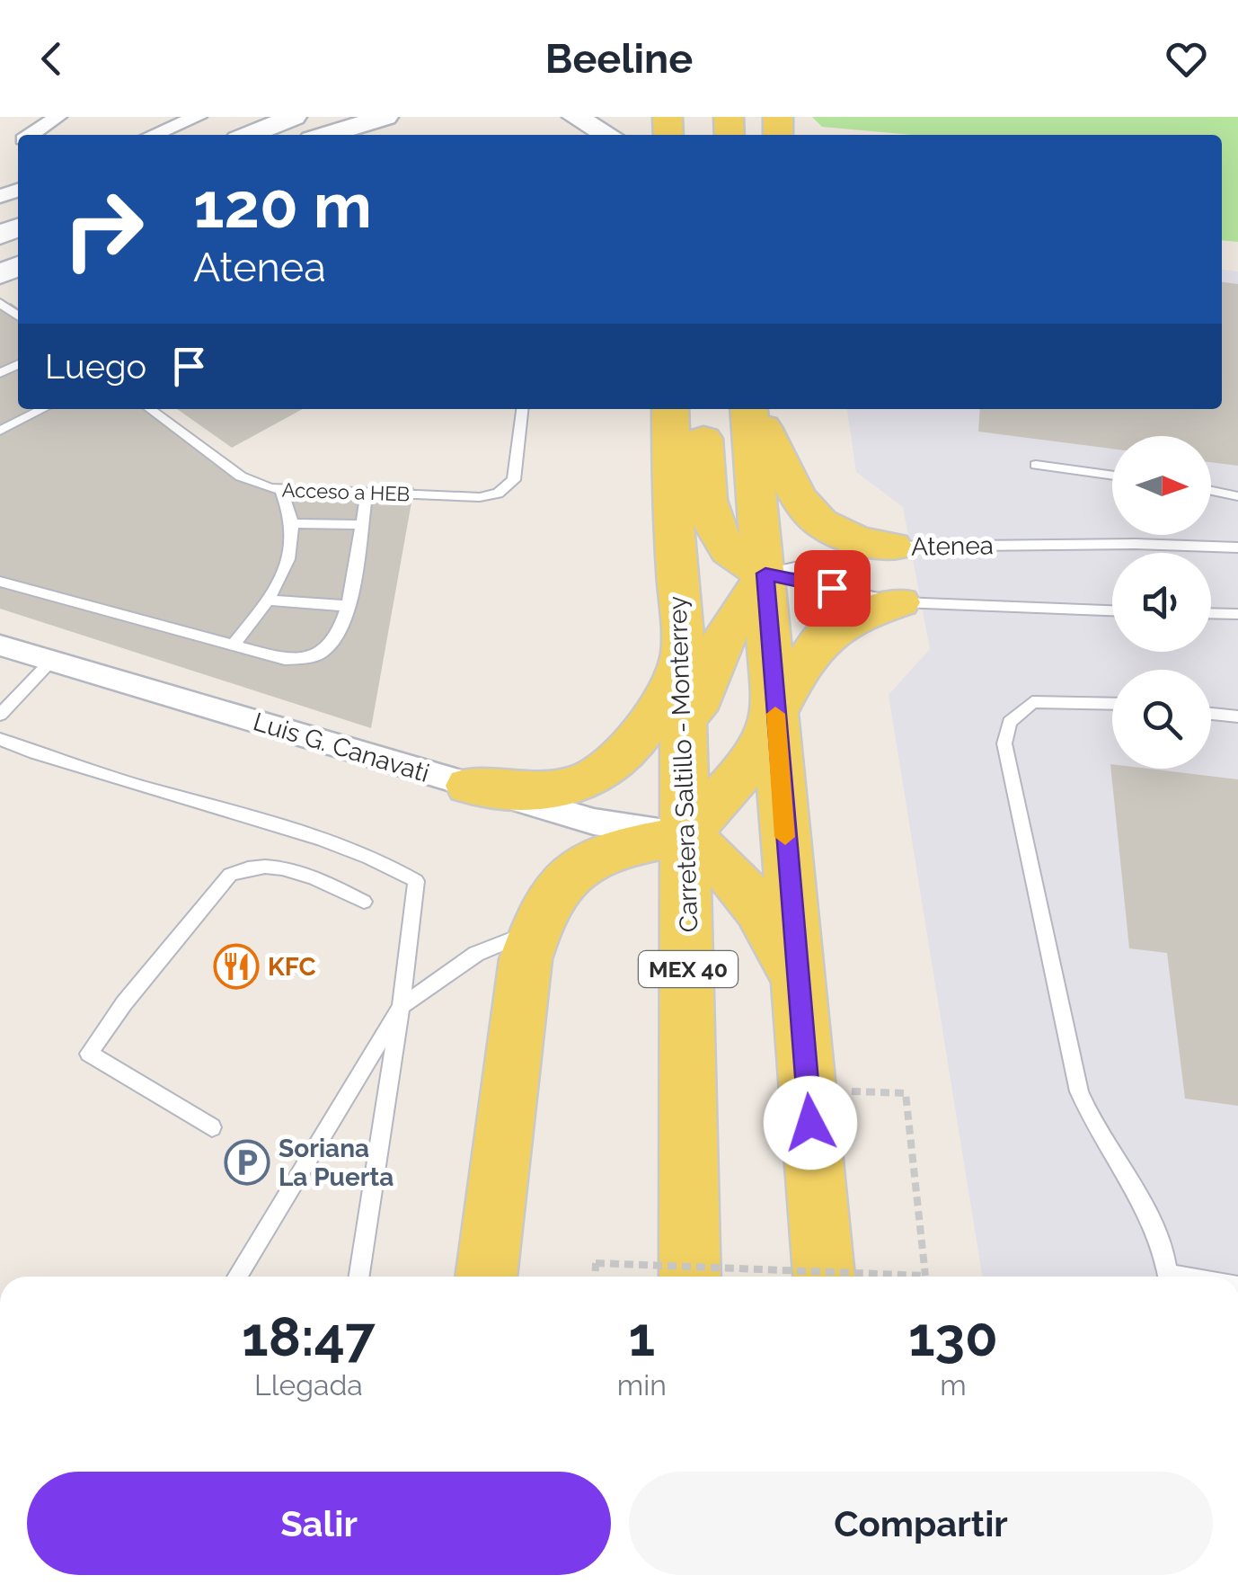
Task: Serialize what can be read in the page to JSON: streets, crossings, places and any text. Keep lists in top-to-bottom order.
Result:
{
  "streets": {
    "main road": ["Carretera Saltillo - Monterrey", "MEX 40"],
    "street": ["Luis G. Canavati"],
    "lane": ["Acceso a HEB", "Atenea"]
  },
  "crossings": [
    ["Luis G. Canavati", "Carretera Saltillo - Monterrey"]
  ],
  "places": {
    "restaurant": ["KFC"],
    "parking": ["Soriana La Puerta"]
  },
  "north": "right",
  "page": {
    "header": "Beeline",
    "turn": ["120 m", "Atenea"],
    "then": "Luego",
    "eta": [
      "18:47",
      "Llegada",
      "1",
      "min",
      "130",
      "m"
    ],
    "buttons": ["Salir", "Compartir"]
  }
}
